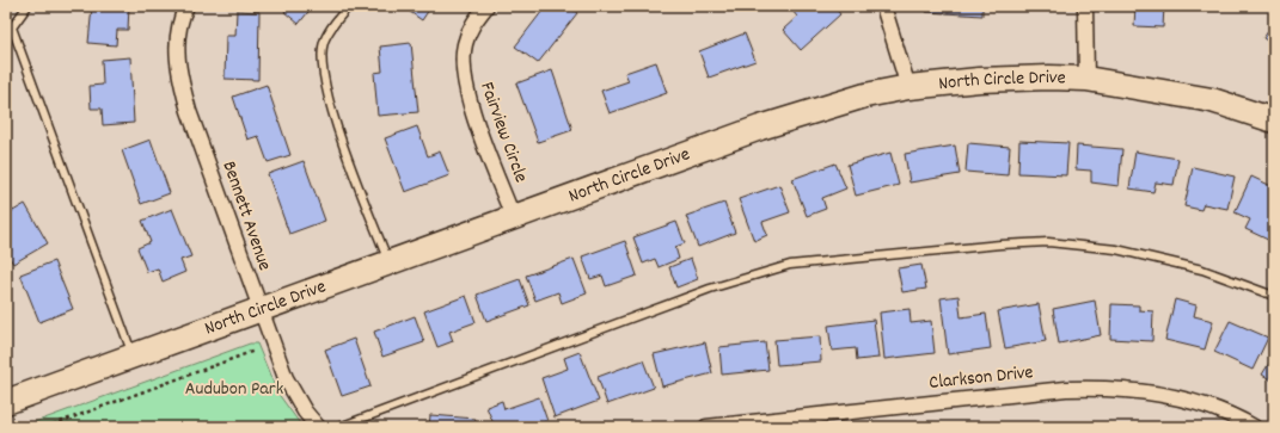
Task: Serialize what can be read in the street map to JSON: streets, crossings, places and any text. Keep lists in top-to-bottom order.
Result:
{
  "streets": {
    "main road": ["North Circle Drive"],
    "street": ["Fairview Circle", "Bennett Avenue", "Clarkson Drive"]
  },
  "crossings": [
    ["North Circle Drive", "Fairview Circle"],
    ["North Circle Drive", "Bennett Avenue"]
  ],
  "parks": ["Audubon Park"]
}
